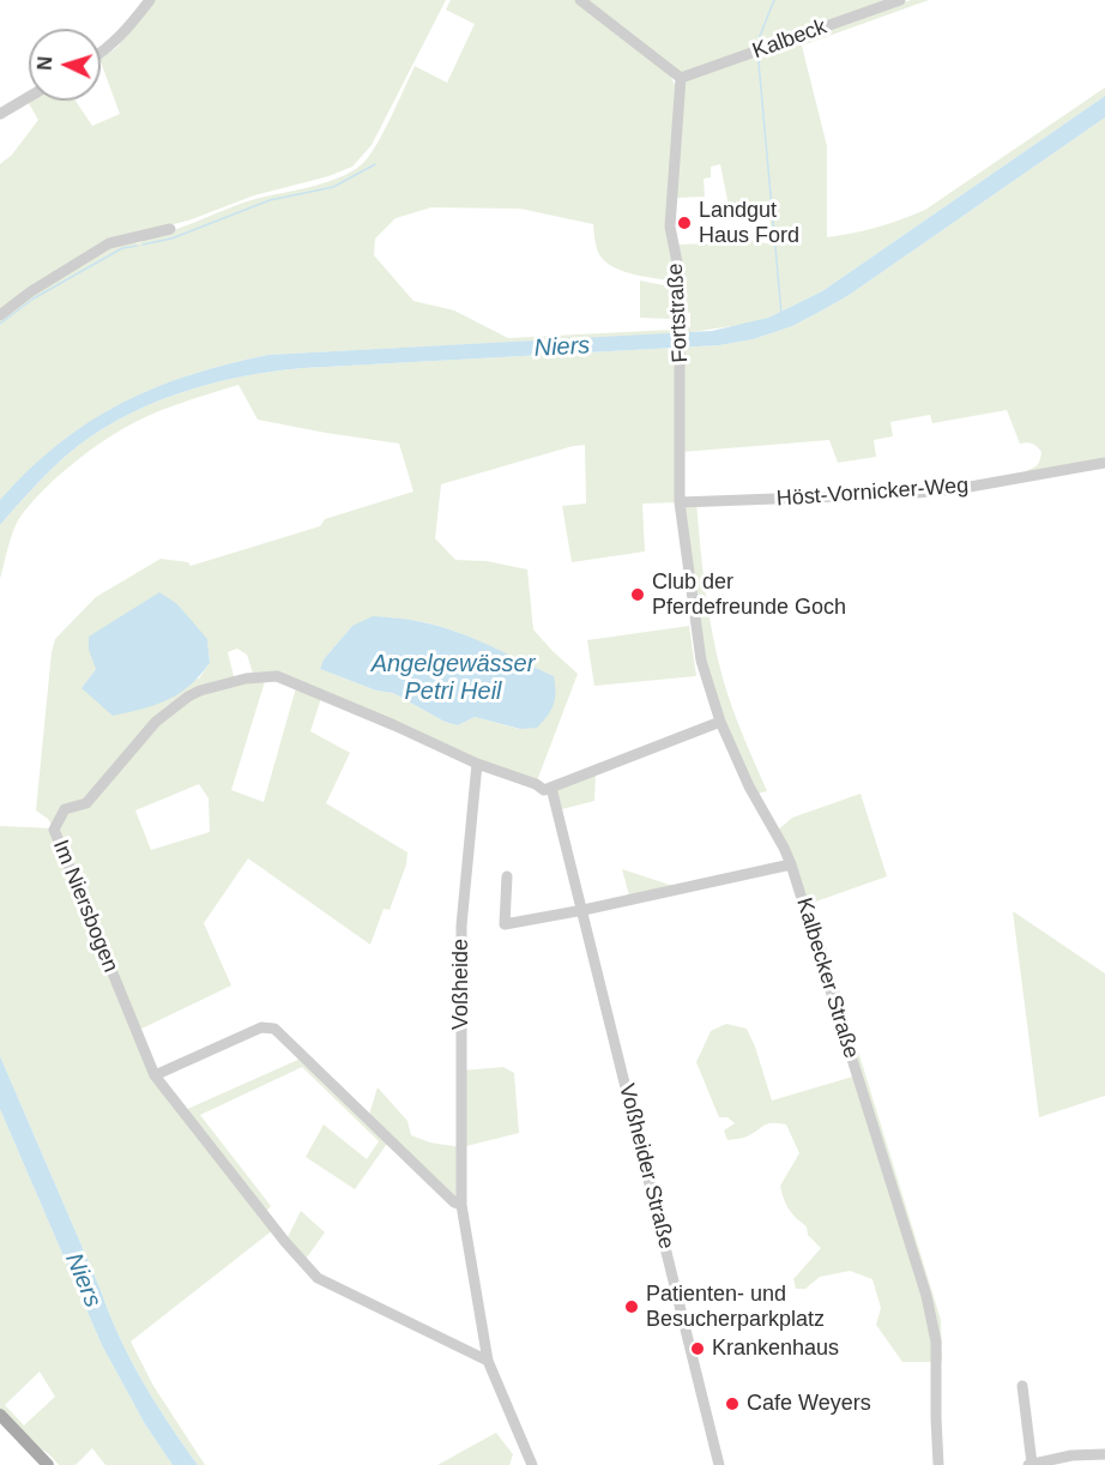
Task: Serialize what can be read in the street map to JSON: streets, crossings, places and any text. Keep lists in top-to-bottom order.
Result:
{
  "streets": {
    "street": [
      "Kalbeck",
      "Fortstraße",
      "Höst-Vornicker-Weg",
      "Im Niersbogen",
      "Kalbecker Straße",
      "Voßheide",
      "Voßheider Straße"
    ]
  },
  "crossings": [
    ["Kalbeck", "Fortstraße"],
    ["Fortstraße", "Höst-Vornicker-Weg"],
    ["Fortstraße", "Kalbecker Straße"],
    ["Höst-Vornicker-Weg", "Kalbecker Straße"],
    ["Im Niersbogen", "Voßheide"],
    ["Im Niersbogen", "Voßheider Straße"]
  ],
  "water": ["Niers", "Angelgewässer Petri Heil"],
  "places": [
    "Landgut Haus Ford",
    "Club der Pferdefreunde Goch",
    "Patienten- und Besucherparkplatz",
    "Krankenhaus",
    "Cafe Weyers"
  ],
  "north": "left"
}
